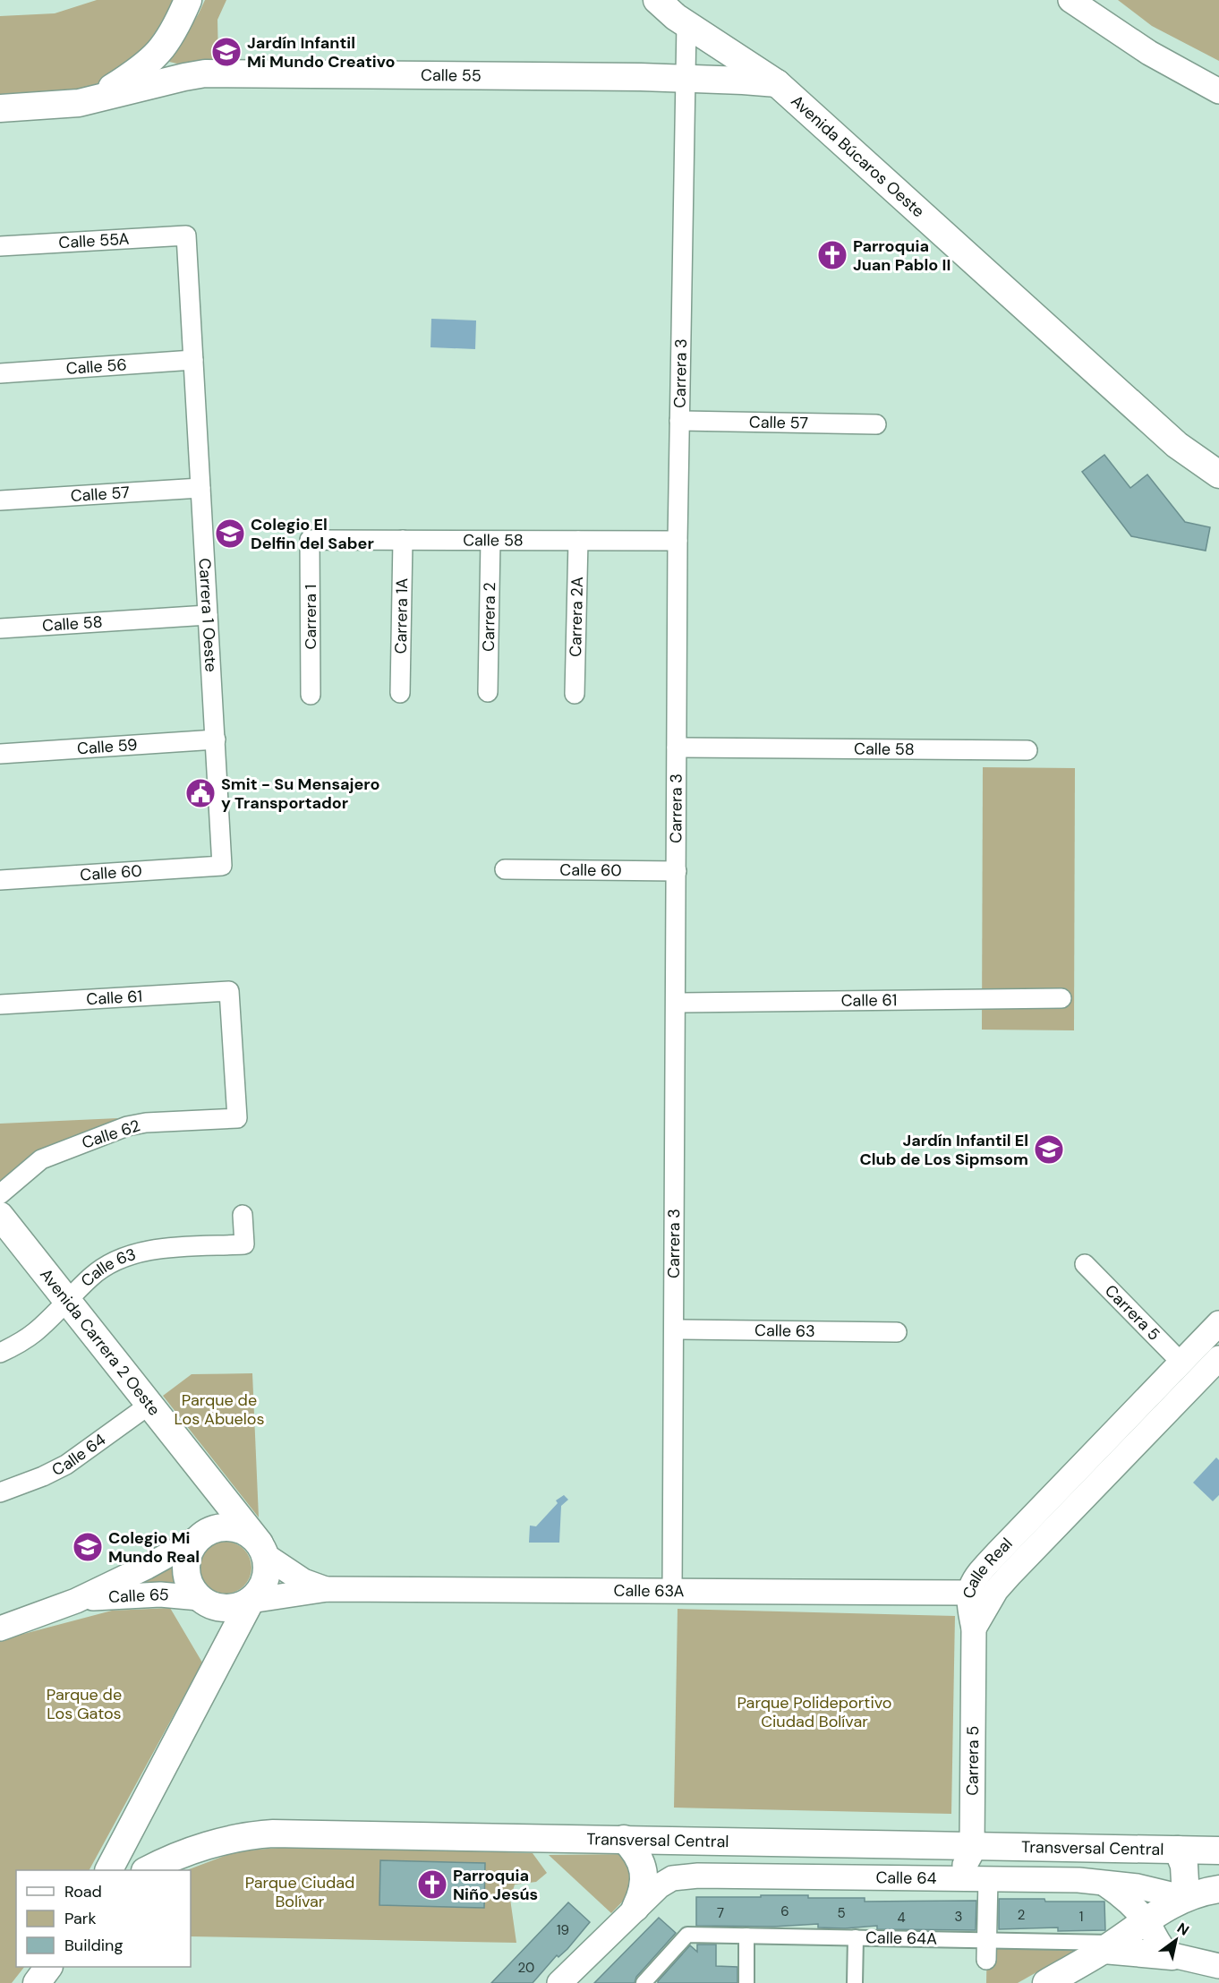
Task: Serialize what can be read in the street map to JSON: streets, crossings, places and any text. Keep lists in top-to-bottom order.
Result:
{
  "streets": {
    "main road": [
      "Calle 55",
      "Avenida Búcaros Oeste",
      "Avenida Carrera 2 Oeste",
      "Transversal Central"
    ],
    "street": [
      "Calle 55A",
      "Calle 56",
      "Carrera 3",
      "Calle 57",
      "Calle 58",
      "Carrera 1 Oeste",
      "Carrera 2",
      "Carrera 1",
      "Carrera 1A",
      "Carrera 2A",
      "Calle 59",
      "Calle 60",
      "Calle 61",
      "Calle 62",
      "Calle 63",
      "Carrera 5",
      "Calle 64",
      "Calle Real",
      "Calle 63A",
      "Calle 65",
      "Calle 64A"
    ]
  },
  "crossings": [
    ["Calle 55", "Avenida Búcaros Oeste"],
    ["Calle 55", "Carrera 3"],
    ["Avenida Búcaros Oeste", "Carrera 3"],
    ["Calle 55A", "Carrera 1 Oeste"],
    ["Calle 56", "Carrera 1 Oeste"],
    ["Carrera 3", "Calle 57"],
    ["Carrera 3", "Calle 58"],
    ["Carrera 3", "Calle 60"],
    ["Carrera 3", "Calle 61"],
    ["Carrera 3", "Calle 63"],
    ["Carrera 3", "Calle 63A"],
    ["Calle 57", "Carrera 1 Oeste"],
    ["Calle 58", "Carrera 1 Oeste"],
    ["Calle 58", "Carrera 2"],
    ["Calle 58", "Carrera 1"],
    ["Calle 58", "Carrera 1A"],
    ["Calle 58", "Carrera 2A"],
    ["Carrera 1 Oeste", "Calle 59"],
    ["Carrera 1 Oeste", "Calle 60"],
    ["Calle 61", "Calle 62"],
    ["Calle 63", "Avenida Carrera 2 Oeste"],
    ["Carrera 5", "Calle 64"],
    ["Carrera 5", "Calle Real"],
    ["Carrera 5", "Transversal Central"],
    ["Avenida Carrera 2 Oeste", "Calle 64"],
    ["Avenida Carrera 2 Oeste", "Calle 63A"],
    ["Avenida Carrera 2 Oeste", "Calle 65"],
    ["Calle 64", "Transversal Central"],
    ["Calle Real", "Calle 63A"],
    ["Calle 63A", "Calle 65"]
  ],
  "parks": [
    "Parque de Los Abuelos",
    "Parque de Los Gatos",
    "Parque Polideportivo Ciudad Bolívar",
    "Parque Ciudad Bolívar"
  ],
  "places": {
    "school or university": [
      "Jardín Infantil Mi Mundo Creativo",
      "Colegio El Delfin del Saber",
      "Jardín Infantil El Club de Los Sipmsom",
      "Colegio Mi Mundo Real"
    ],
    "church": ["Parroquia Juan Pablo II", "Parroquia Niño Jesús"],
    "public building": ["Smit - Su Mensajero y Transportador"]
  },
  "house_numbers": [
    "6",
    "7",
    "5",
    "2",
    "3",
    "1",
    "4",
    "19",
    "20"
  ],
  "legend": ["Road", "Park", "Building"],
  "north": "top right"
}
